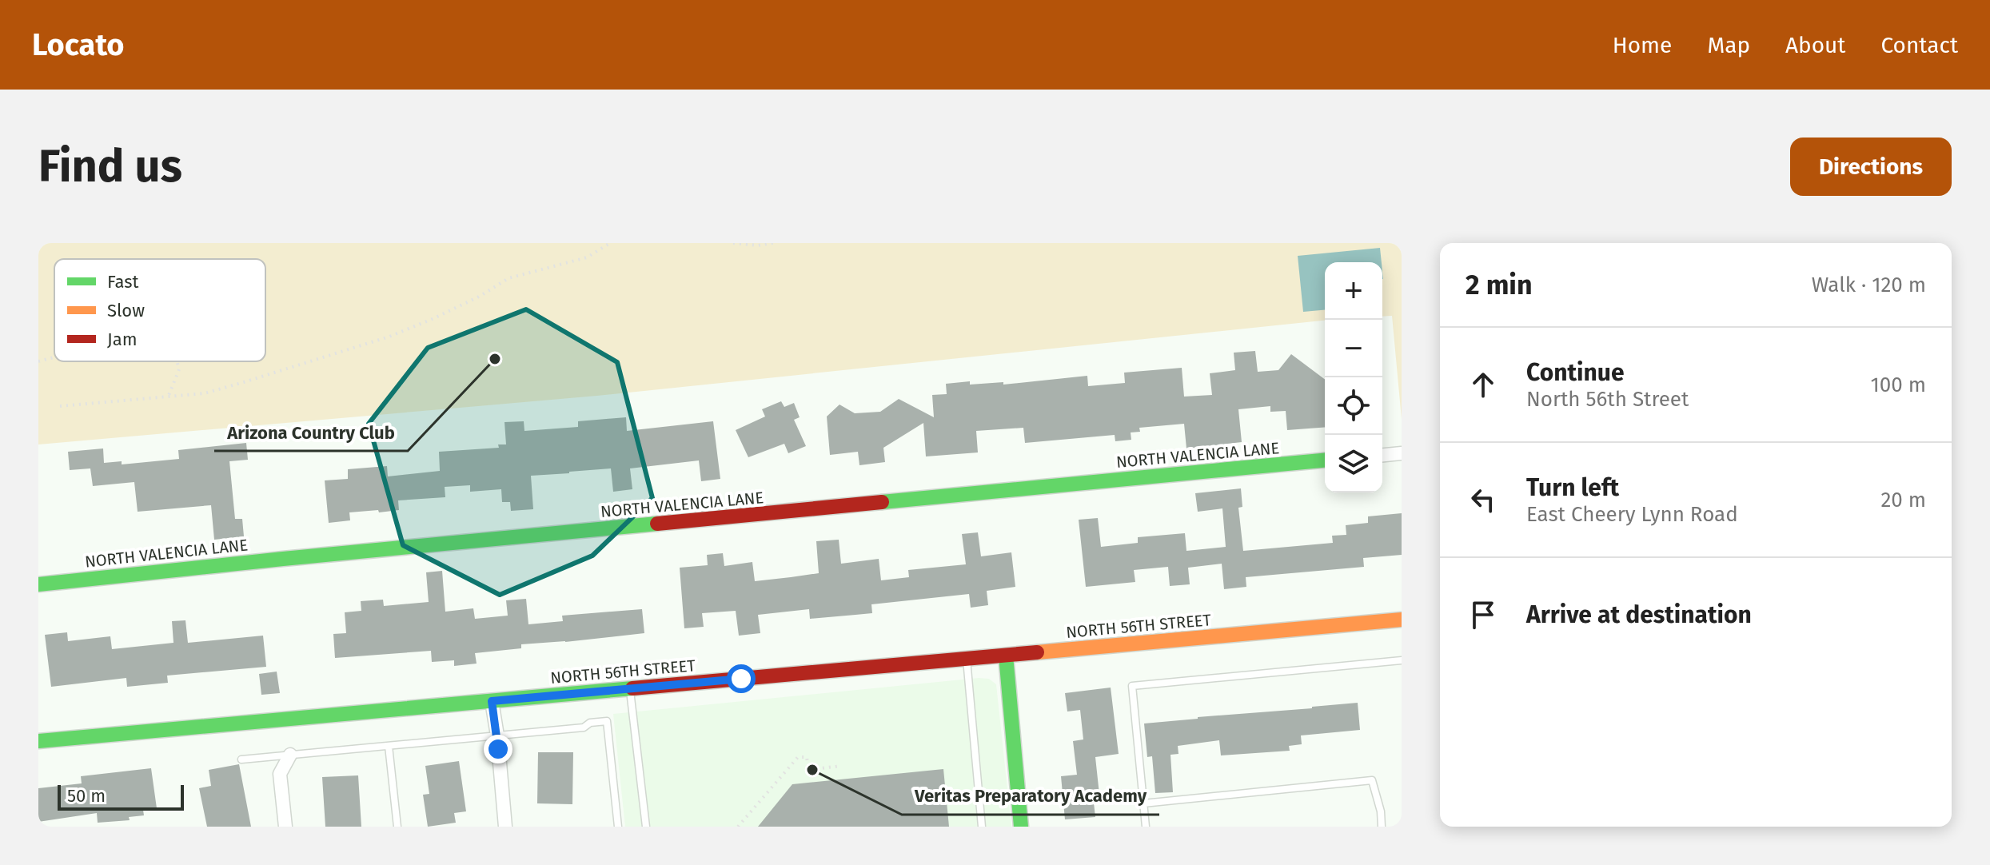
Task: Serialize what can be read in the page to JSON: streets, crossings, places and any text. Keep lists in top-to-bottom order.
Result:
{
  "streets": {
    "street": ["NORTH VALENCIA LANE", "NORTH 56TH STREET"]
  },
  "places": ["Arizona Country Club", "Veritas Preparatory Academy"],
  "legend": ["Fast", "Slow", "Jam"],
  "scale_bar": "50 m",
  "page": {
    "header": "Locato",
    "nav": [
      "Home",
      "Map",
      "About",
      "Contact"
    ],
    "buttons": "Directions",
    "title": "Find us",
    "heading": ["2 min", "Walk · 120 m"],
    "map_buttons": ["+", "−"],
    "list": [
      ["Continue", "North 56th Street", "100 m"],
      ["Turn left", "East Cheery Lynn Road", "20 m"],
      "Arrive at destination"
    ],
    "scale": "50 m"
  }
}
